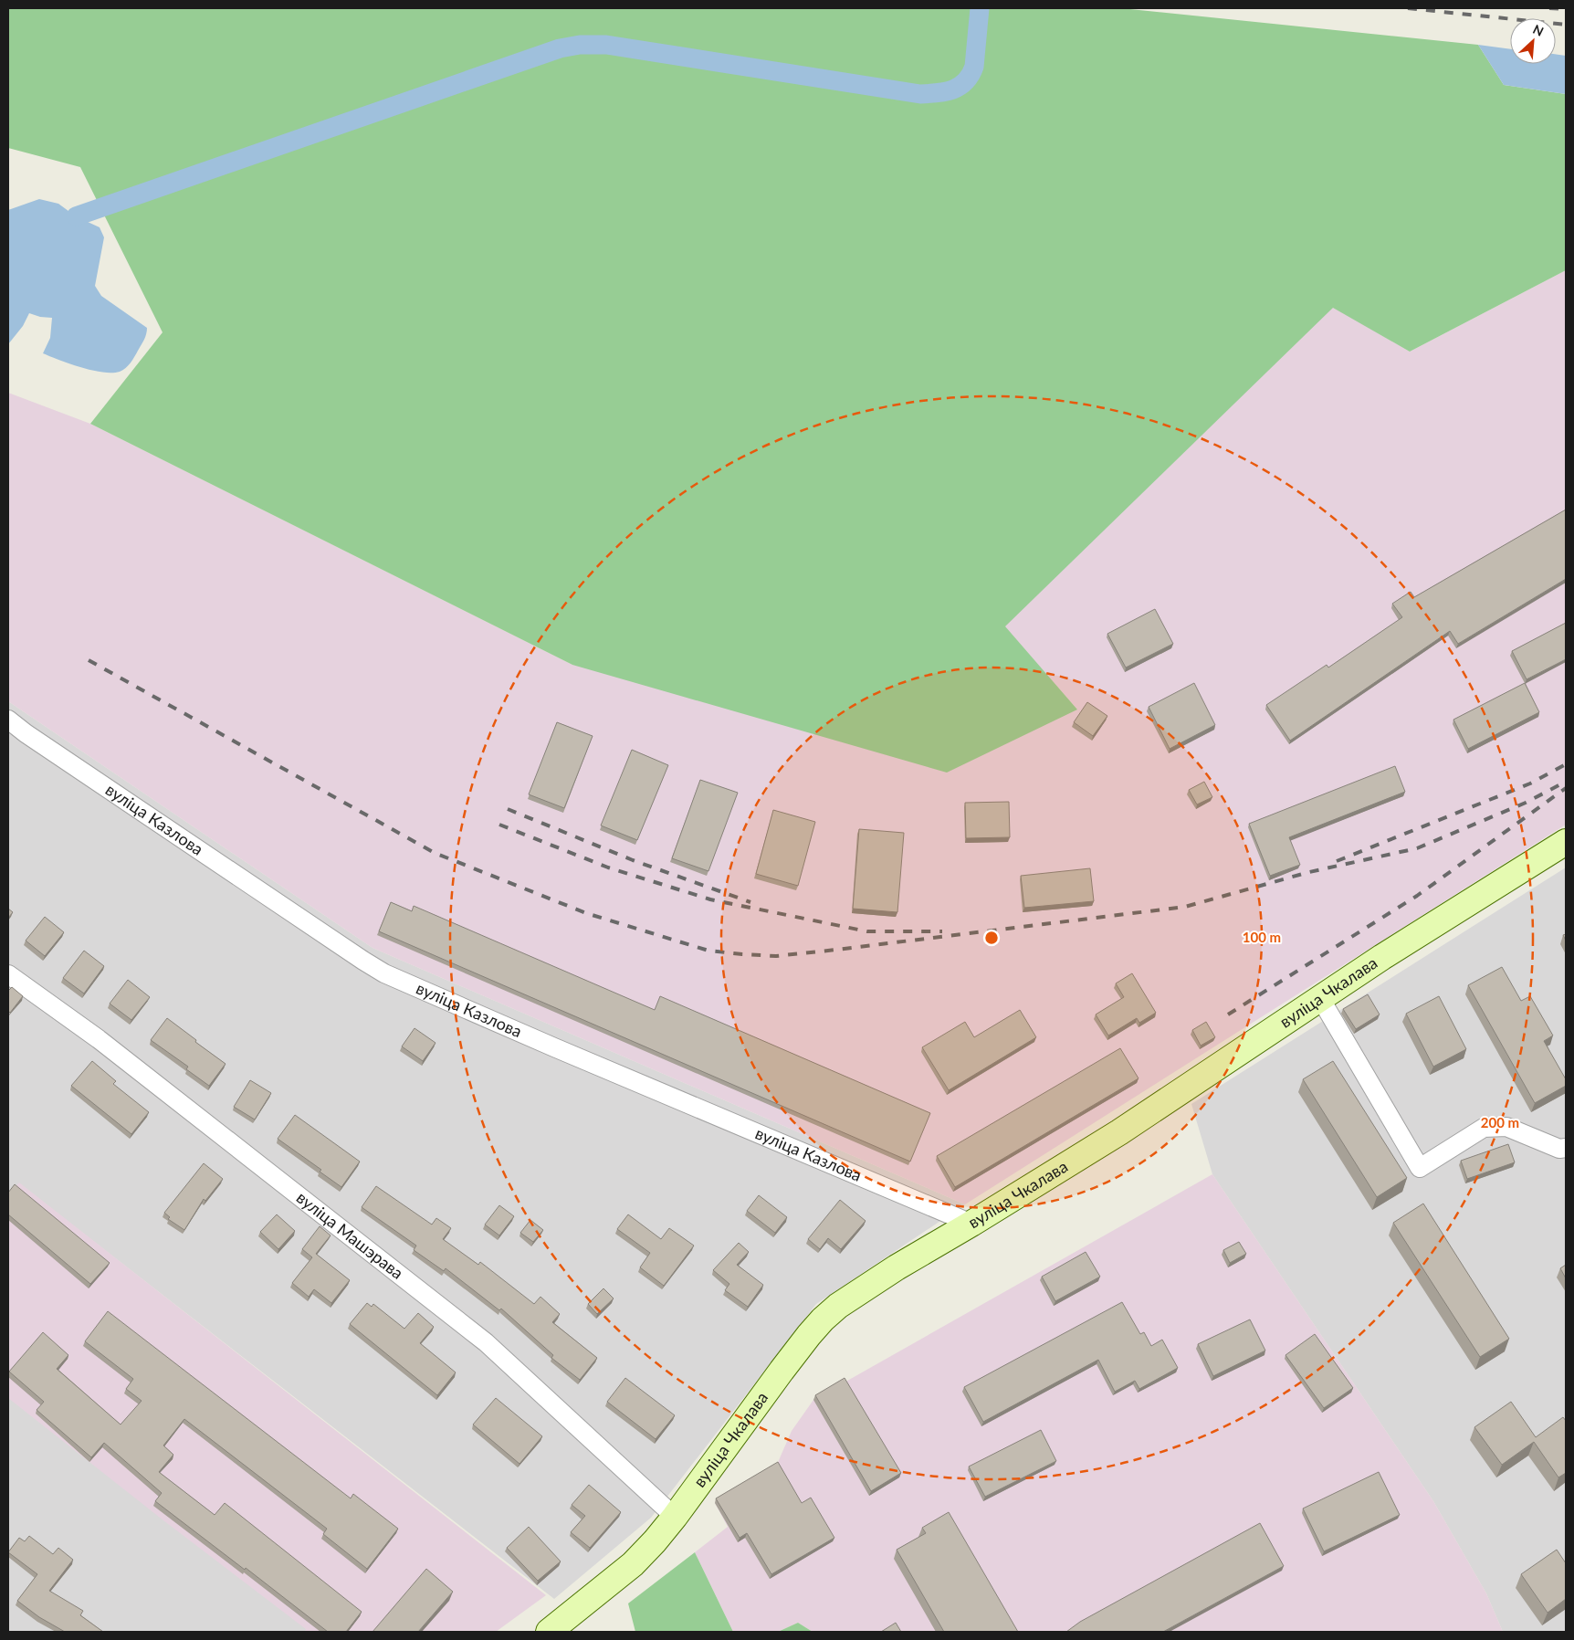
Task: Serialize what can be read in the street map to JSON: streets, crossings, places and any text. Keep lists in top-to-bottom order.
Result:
{
  "streets": {
    "street": ["вуліца Казлова", "вуліца Чкалава", "вуліца Машэрава"]
  },
  "crossings": [
    ["вуліца Казлова", "вуліца Чкалава"],
    ["вуліца Чкалава", "вуліца Машэрава"]
  ],
  "north": "top right",
  "rings": ["100 m", "200 m"]
}
